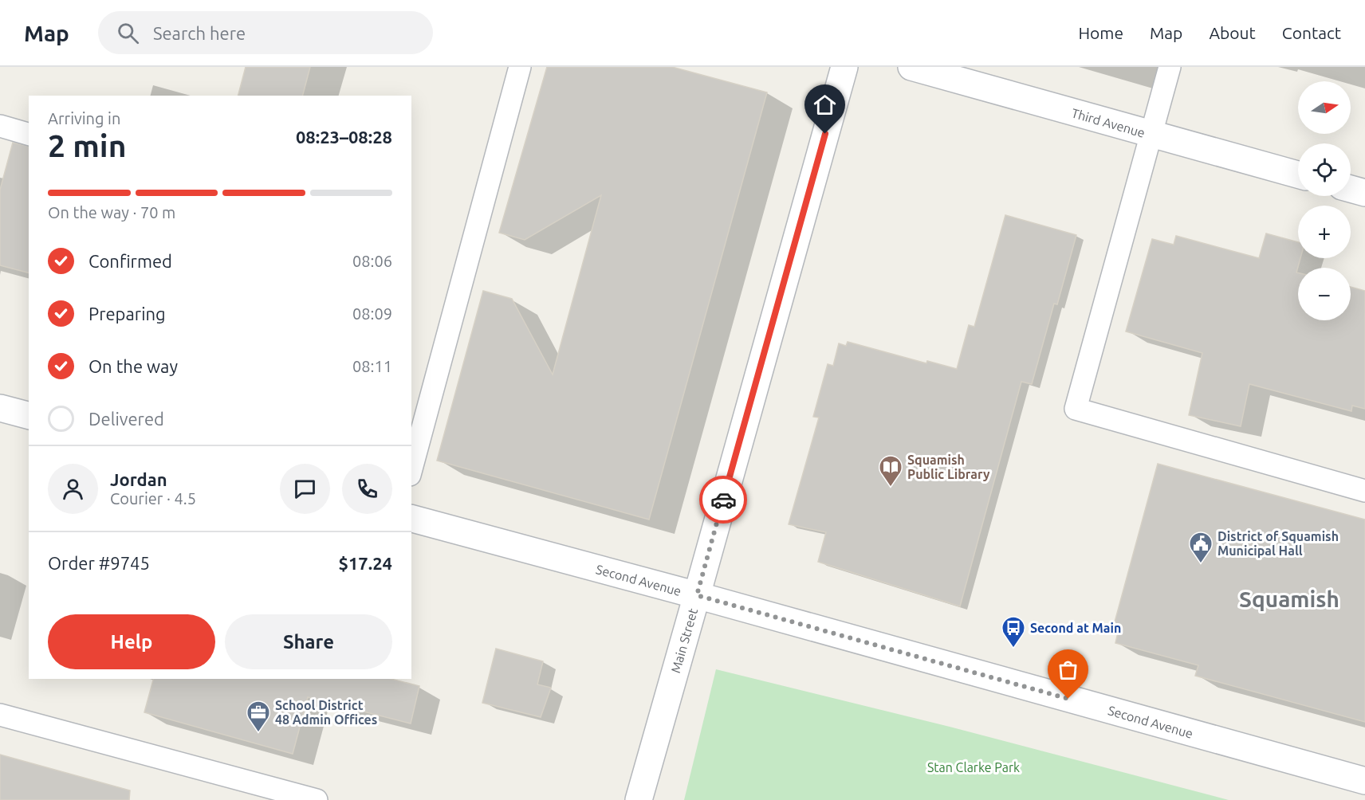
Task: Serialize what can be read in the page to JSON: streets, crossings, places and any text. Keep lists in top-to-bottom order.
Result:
{
  "streets": {
    "street": ["Third Avenue", "Second Avenue", "Main Street"]
  },
  "crossings": [
    ["Second Avenue", "Main Street"]
  ],
  "districts": ["Squamish"],
  "parks": ["Stan Clarke Park"],
  "places": {
    "library": ["Squamish Public Library"],
    "public building": ["District of Squamish Municipal Hall"],
    "bus stop": ["Second at Main"],
    "office": ["School District 48 Admin Offices"]
  },
  "north": "right",
  "page": {
    "header": "Map",
    "search": "Search here",
    "nav": [
      "Home",
      "Map",
      "About",
      "Contact"
    ],
    "map_buttons": ["+", "−"],
    "heading": ["2 min", "Arriving in", "08:23–08:28"],
    "panel": [
      "Jordan",
      "Courier · 4.5",
      "Order #9745",
      "$17.24"
    ],
    "bar": "On the way · 70 m",
    "list": [
      ["Confirmed", "08:06"],
      ["Preparing", "08:09"],
      ["On the way", "08:11"],
      "Delivered"
    ],
    "buttons": ["Help", "Share"]
  }
}
